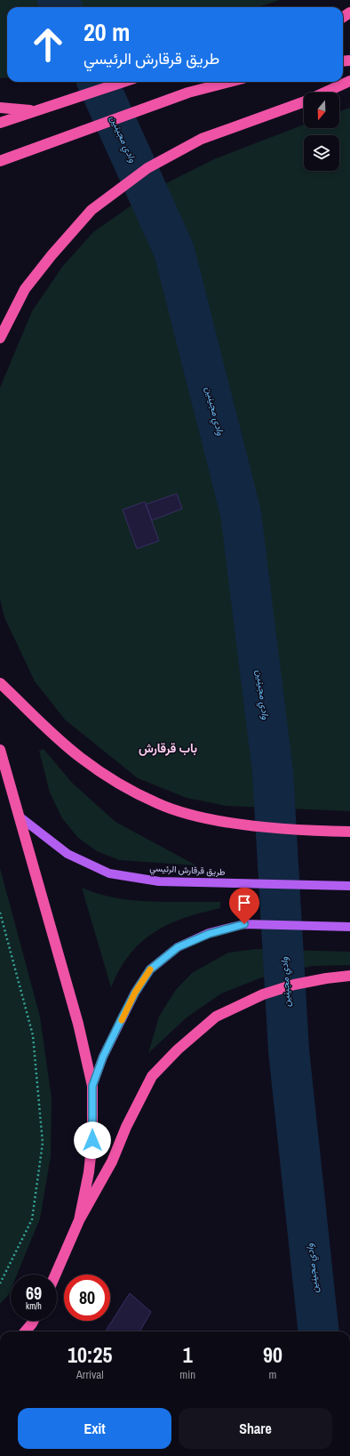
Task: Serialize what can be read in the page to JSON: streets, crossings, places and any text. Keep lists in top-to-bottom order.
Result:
{
  "streets": {
    "main road": ["طريق قرقارش الرئيسي"]
  },
  "districts": ["باب قرقارش"],
  "water": ["وادي مجينين"],
  "north": "bottom",
  "page": {
    "turn": ["20 m", "طريق قرقارش الرئيسي"],
    "speed": "69 km/h",
    "limit": "80",
    "eta": [
      "10:25",
      "Arrival",
      "1",
      "min",
      "90",
      "m"
    ],
    "buttons": ["Exit", "Share"]
  }
}
